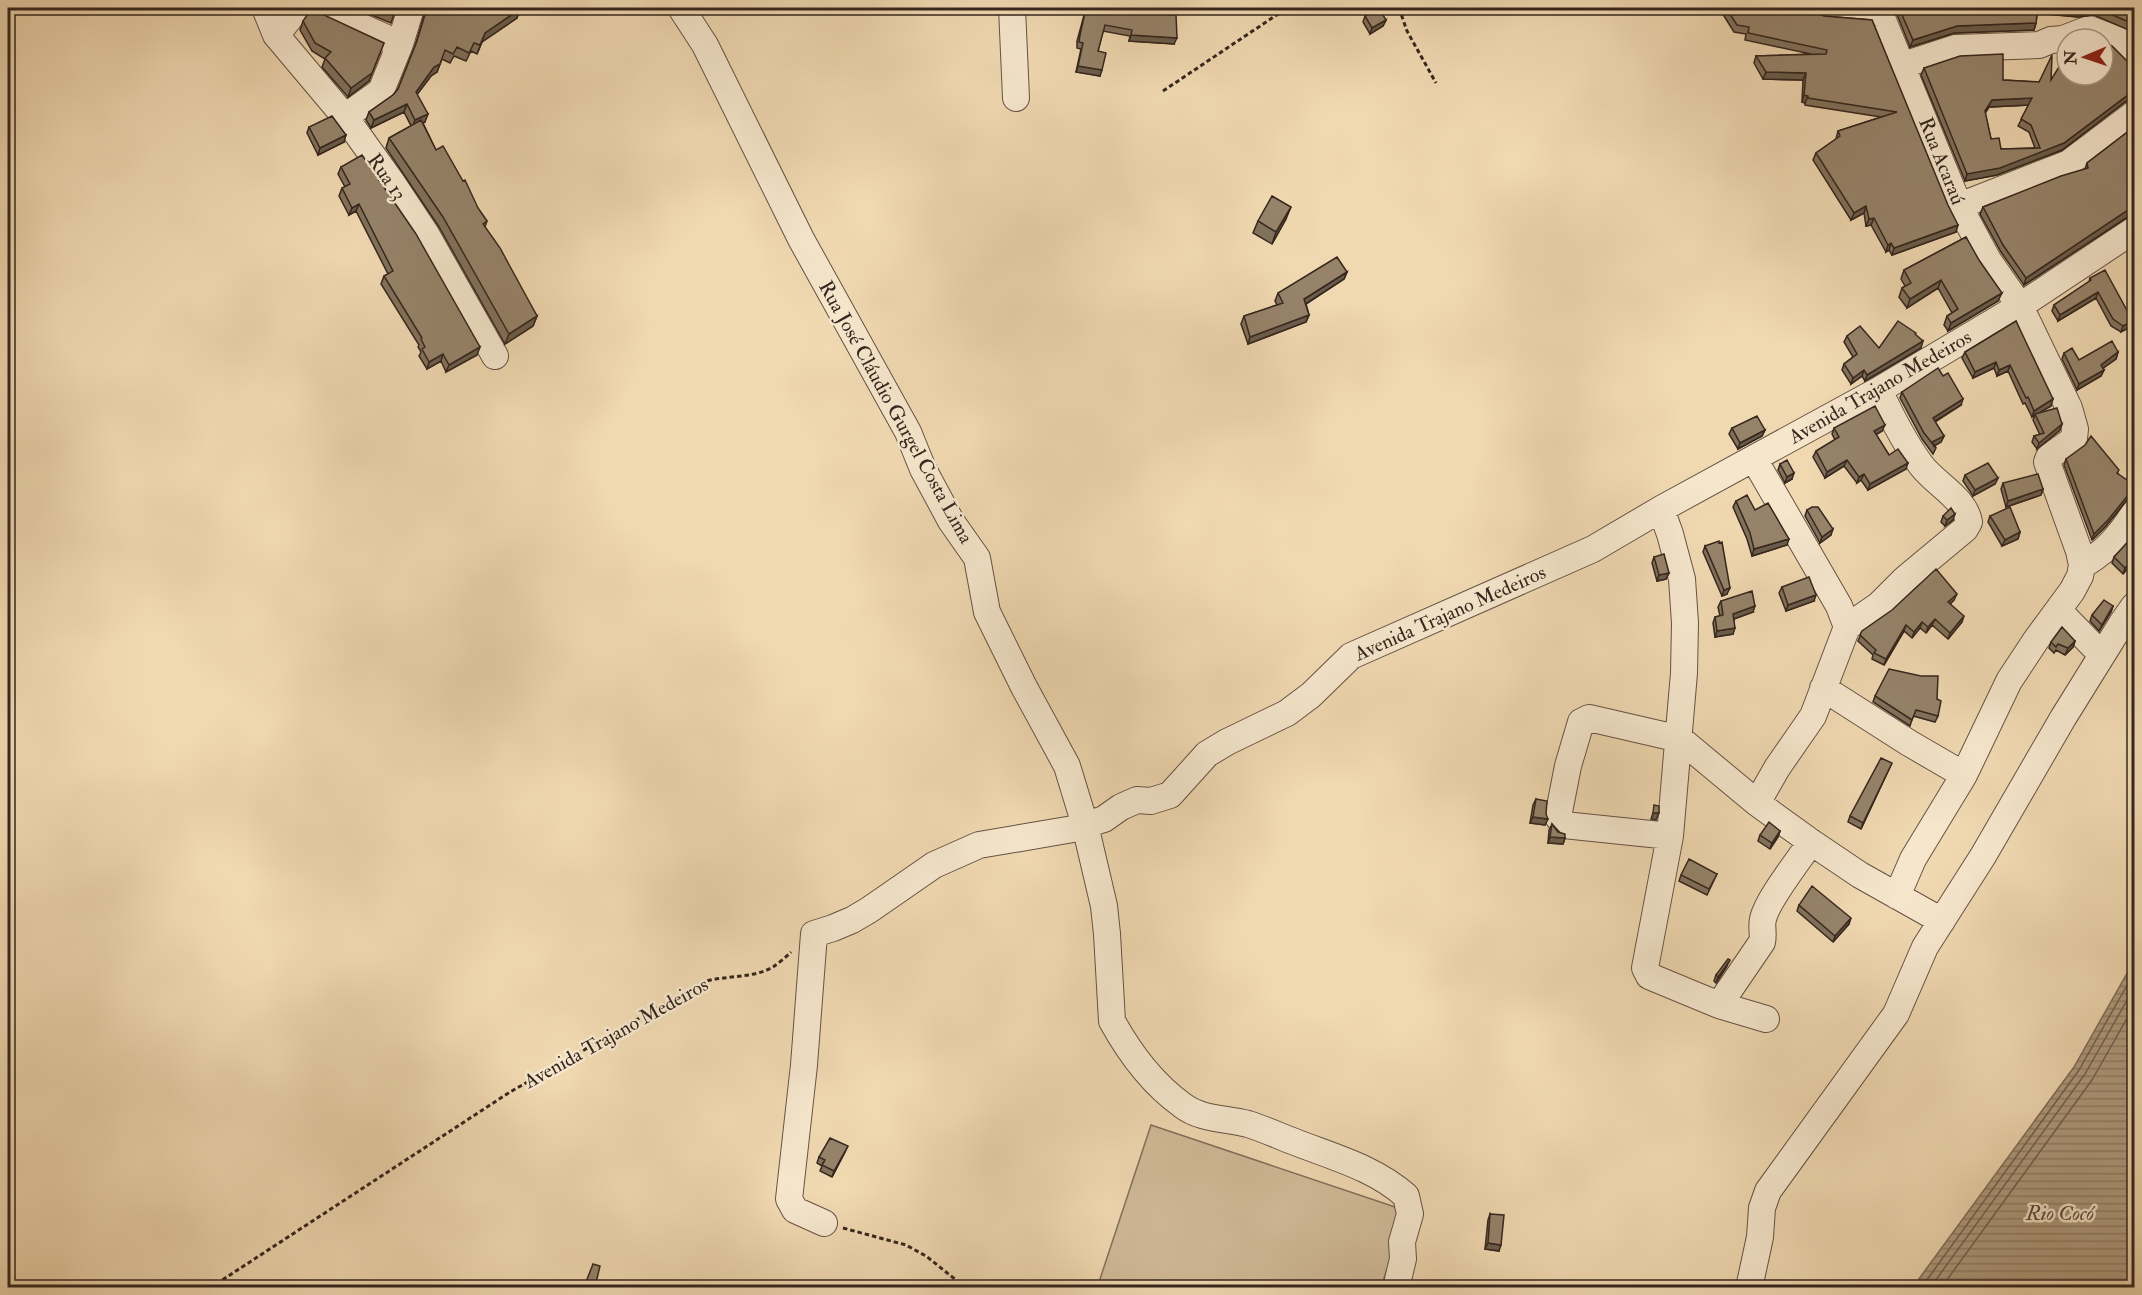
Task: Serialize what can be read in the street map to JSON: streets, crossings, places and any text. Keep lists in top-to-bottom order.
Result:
{
  "streets": {
    "street": [
      "Rua Acaraú",
      "Rua 13",
      "Avenida Trajano Medeiros",
      "Rua José Cláudio Gurgel Costa Lima"
    ]
  },
  "crossings": [
    ["Rua Acaraú", "Avenida Trajano Medeiros"],
    ["Avenida Trajano Medeiros", "Rua José Cláudio Gurgel Costa Lima"]
  ],
  "water": ["Rio Cocó"],
  "north": "left"
}
